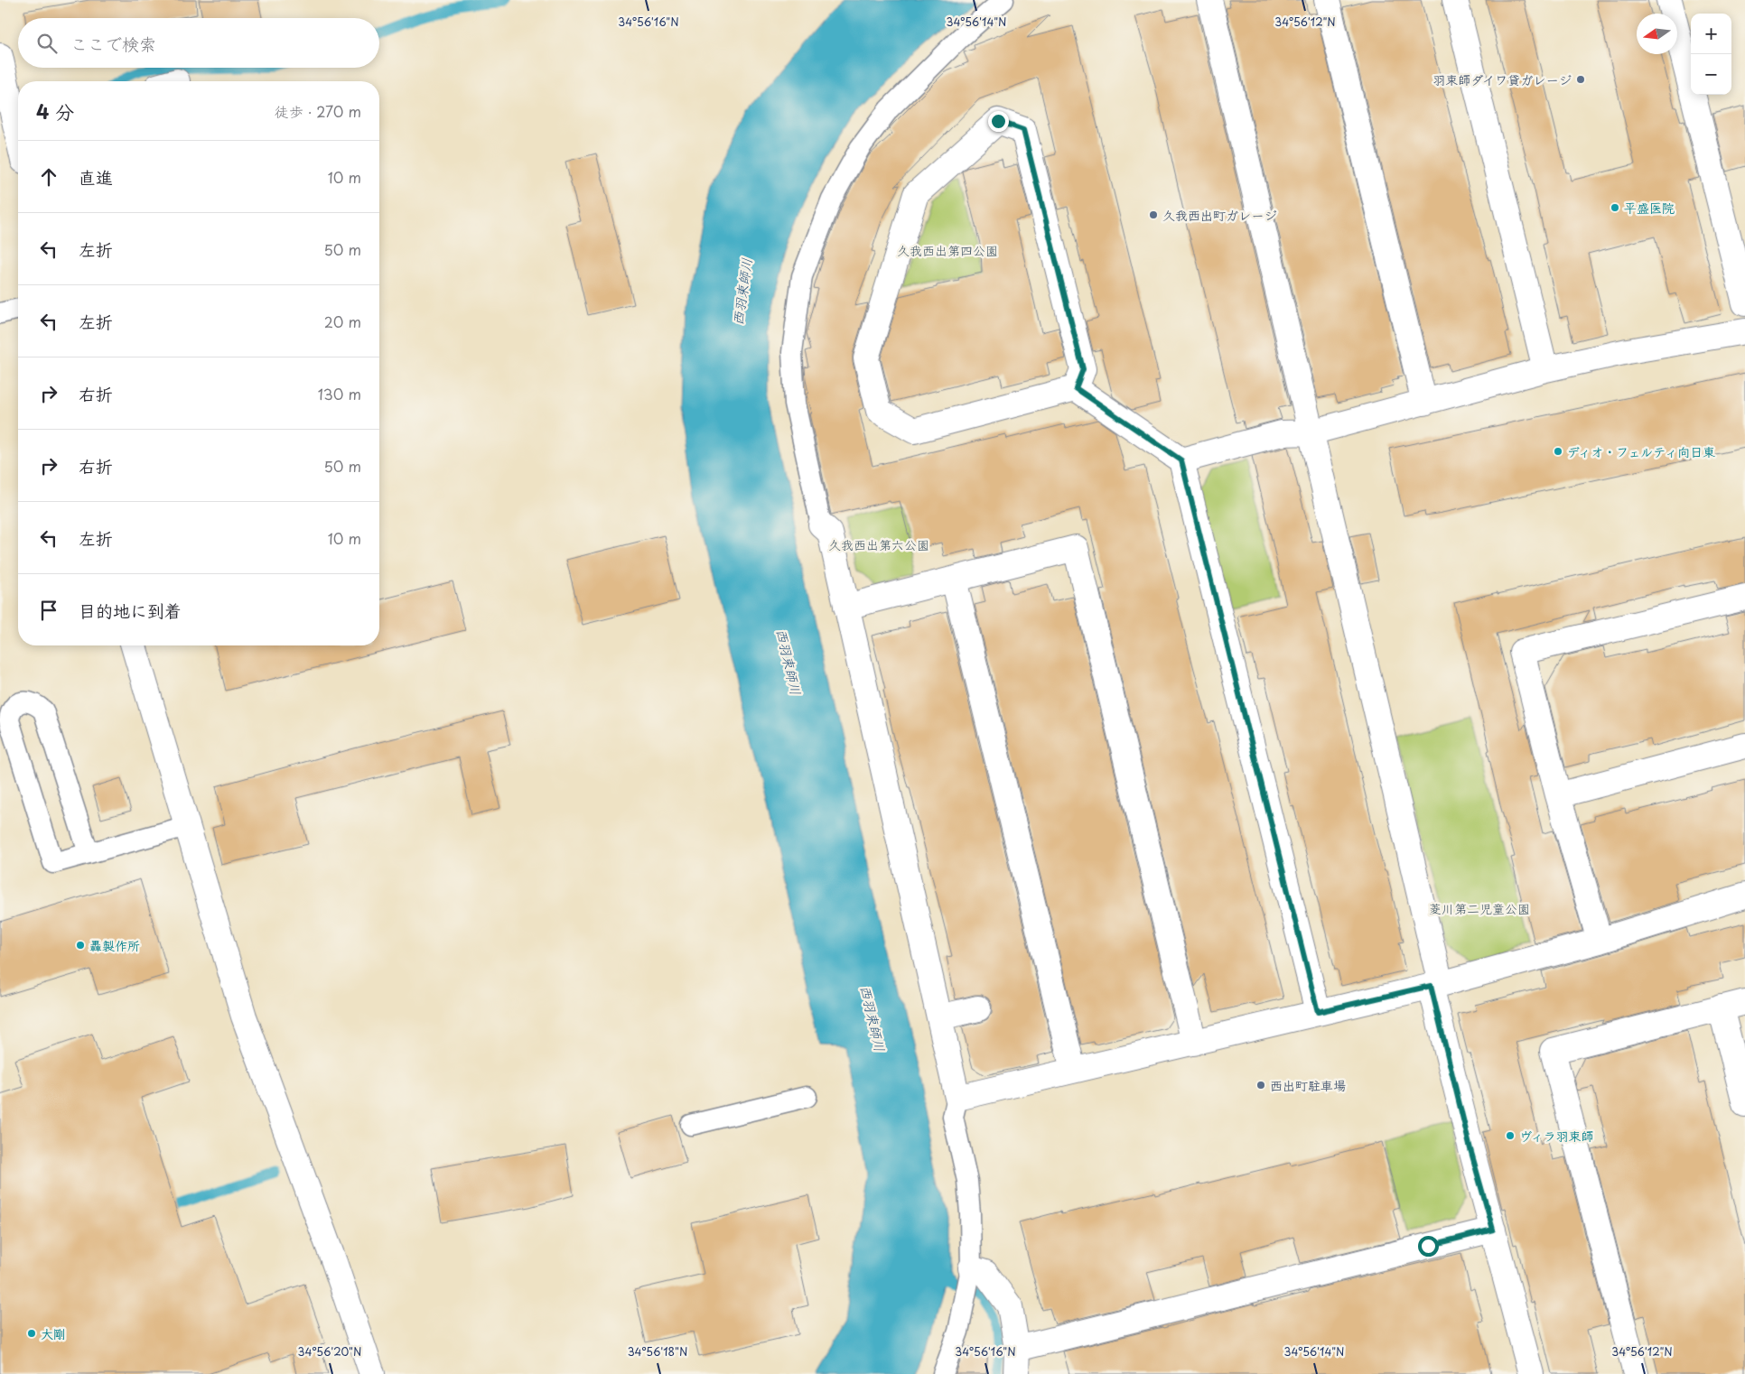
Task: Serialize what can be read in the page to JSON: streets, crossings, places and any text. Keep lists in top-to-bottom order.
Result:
{
  "water": ["西羽束師川"],
  "parks": ["久我西出第四公園", "久我西出第六公園", "菱川第二児童公園"],
  "places": [
    "羽束師ダイワ貸ガレージ",
    "平盛医院",
    "久我西出町ガレージ",
    "ディオ・フェルティ向日東",
    "轟製作所",
    "西出町駐車場",
    "ヴィラ羽束師",
    "大剛"
  ],
  "north": "left",
  "page": {
    "map_buttons": ["+", "−"],
    "search": "ここで検索",
    "heading": ["4 分", "徒歩 · 270 m"],
    "list": [
      ["直進", "10 m"],
      ["左折", "50 m"],
      ["左折", "20 m"],
      ["右折", "130 m"],
      ["右折", "50 m"],
      ["左折", "10 m"],
      "目的地に到着"
    ]
  },
  "coordinates": [
    "34°56'16\"N",
    "34°56'14\"N",
    "34°56'12\"N",
    "34°56'20\"N",
    "34°56'18\"N"
  ]
}
